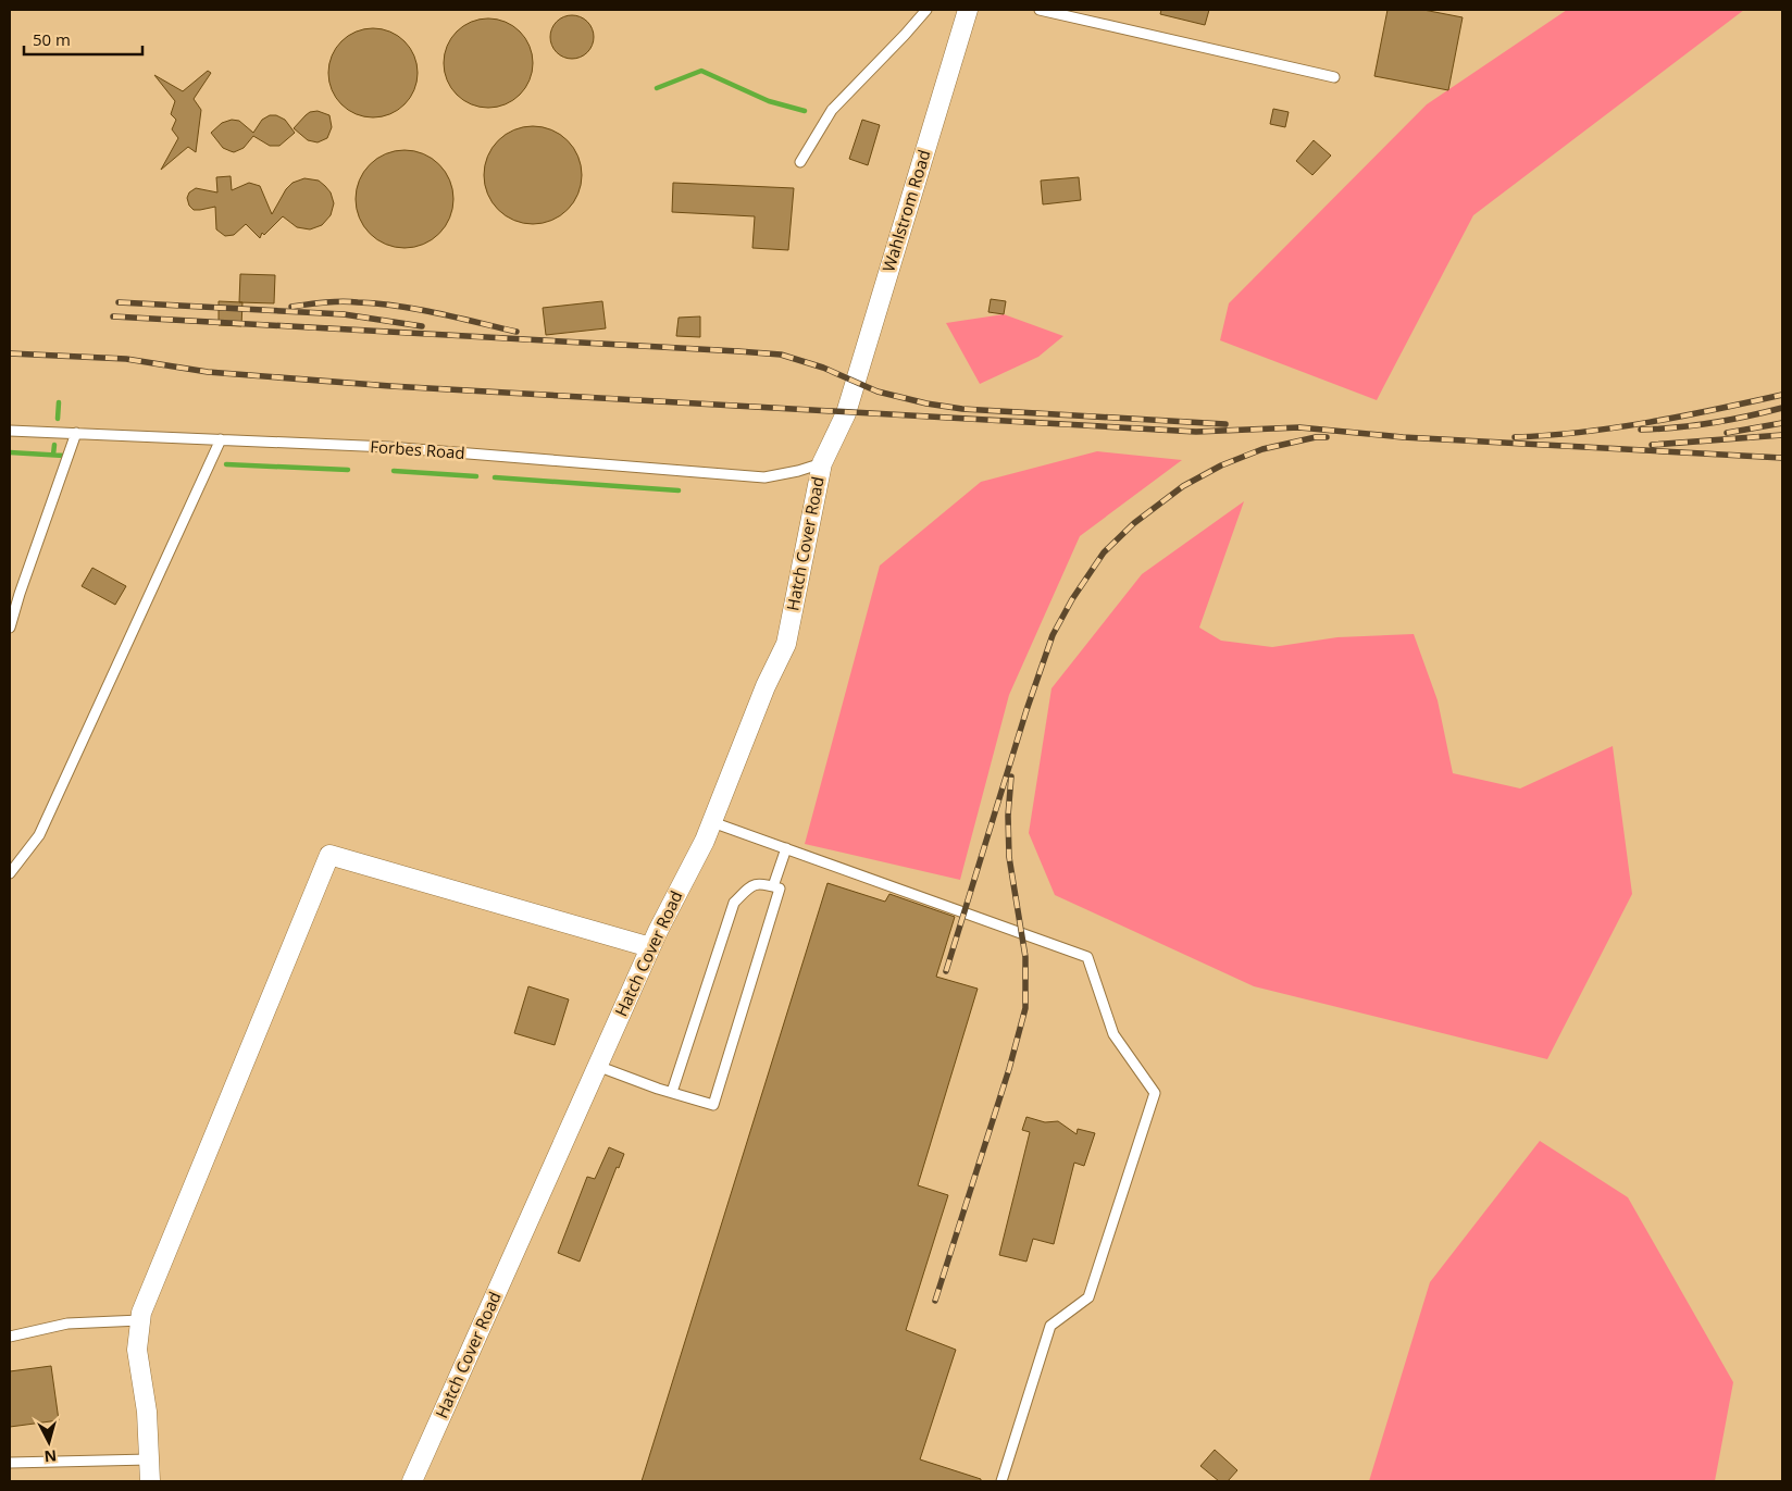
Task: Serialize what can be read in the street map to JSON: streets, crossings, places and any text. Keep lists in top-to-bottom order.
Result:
{
  "streets": {
    "street": ["Wahlstrom Road", "Hatch Cover Road"],
    "lane": ["Forbes Road"]
  },
  "crossings": [
    ["Wahlstrom Road", "Hatch Cover Road"],
    ["Forbes Road", "Hatch Cover Road"]
  ],
  "scale_bar": "50 m",
  "north": "bottom"
}
